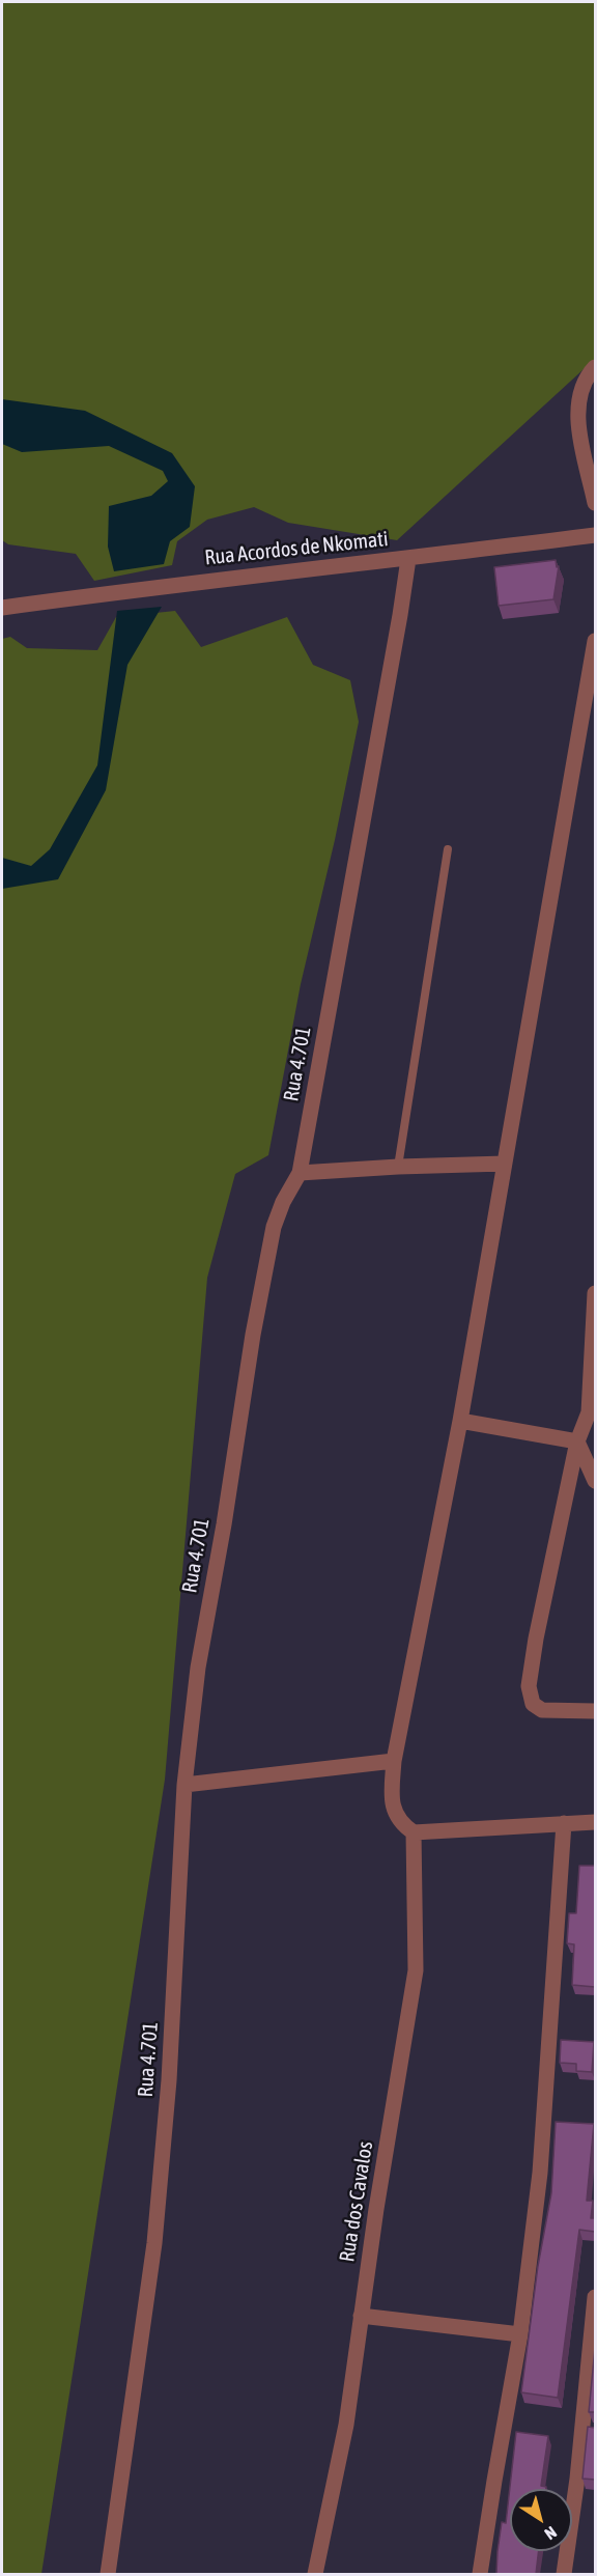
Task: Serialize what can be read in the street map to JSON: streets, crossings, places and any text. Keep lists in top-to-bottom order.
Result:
{
  "streets": {
    "street": ["Rua Acordos de Nkomati", "Rua 4.701", "Rua dos Cavalos"]
  },
  "crossings": [
    ["Rua Acordos de Nkomati", "Rua 4.701"]
  ],
  "north": "bottom right"
}
